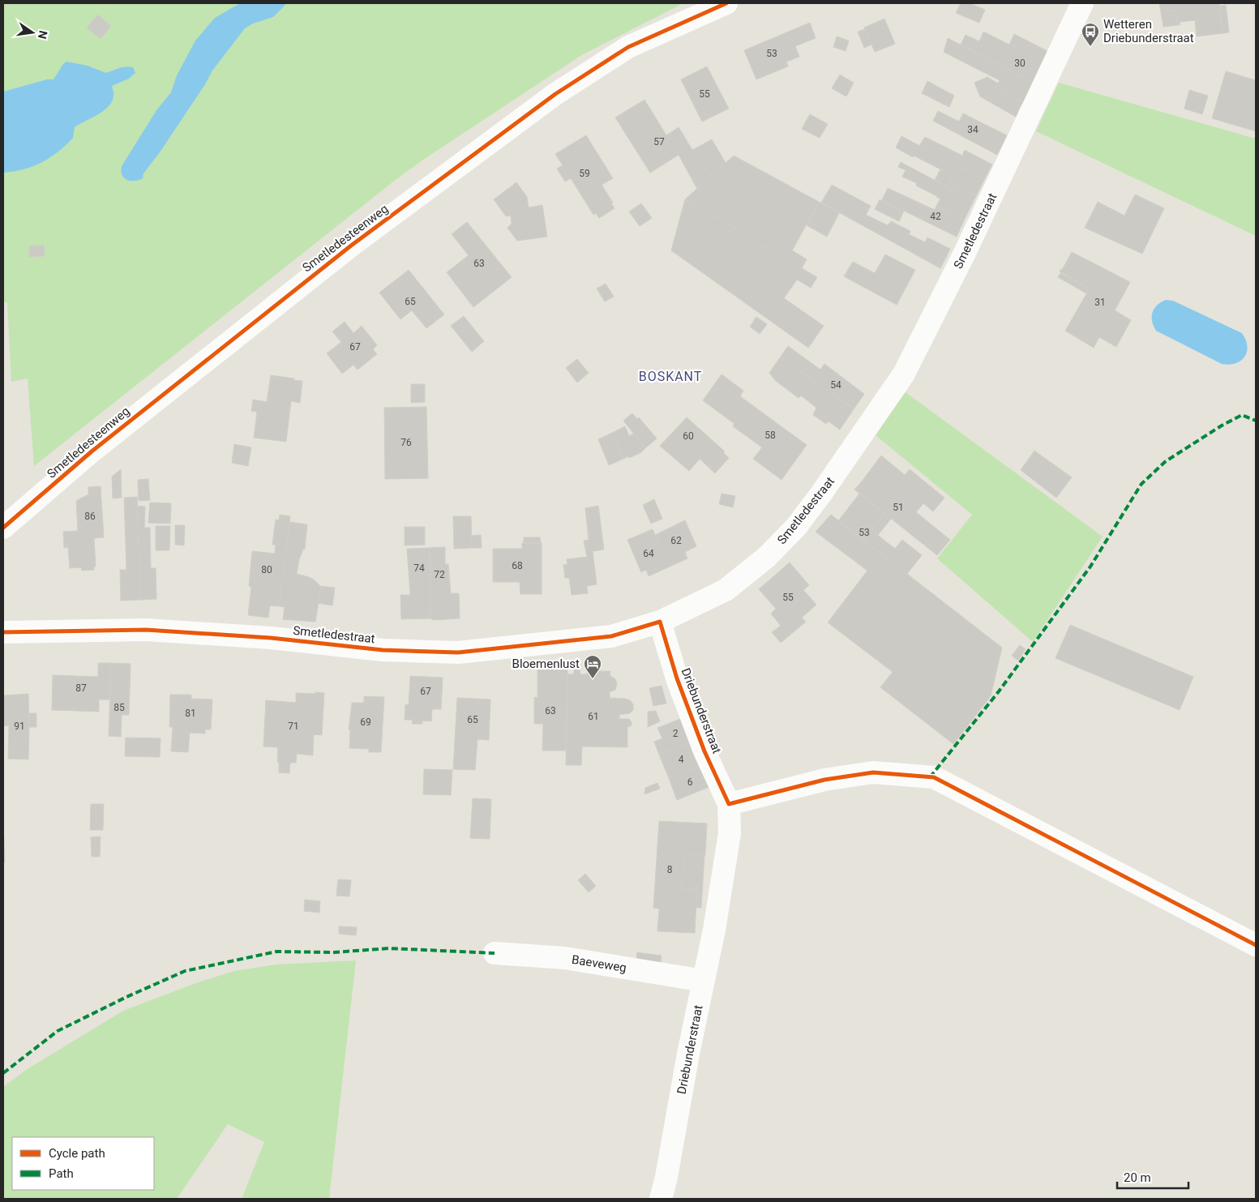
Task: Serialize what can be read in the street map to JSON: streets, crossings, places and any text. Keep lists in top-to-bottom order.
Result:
{
  "streets": {
    "street": [
      "Smetledestraat",
      "Smetledesteenweg",
      "Driebunderstraat",
      "Baeveweg"
    ]
  },
  "crossings": [
    ["Smetledestraat", "Driebunderstraat"],
    ["Driebunderstraat", "Baeveweg"]
  ],
  "districts": ["BOSKANT"],
  "places": {
    "bus stop": ["Wetteren Driebunderstraat"],
    "hotel": ["Bloemenlust"]
  },
  "house_numbers": [
    "53",
    "30",
    "55",
    "34",
    "57",
    "59",
    "42",
    "63",
    "65",
    "31",
    "67",
    "54",
    "58",
    "60",
    "76",
    "51",
    "86",
    "53",
    "62",
    "64",
    "68",
    "74",
    "80",
    "72",
    "55",
    "87",
    "67",
    "85",
    "63",
    "81",
    "61",
    "65",
    "69",
    "91",
    "71",
    "2",
    "4",
    "6",
    "8"
  ],
  "legend": ["Cycle path", "Path"],
  "scale_bar": "20 m",
  "north": "right"
}
